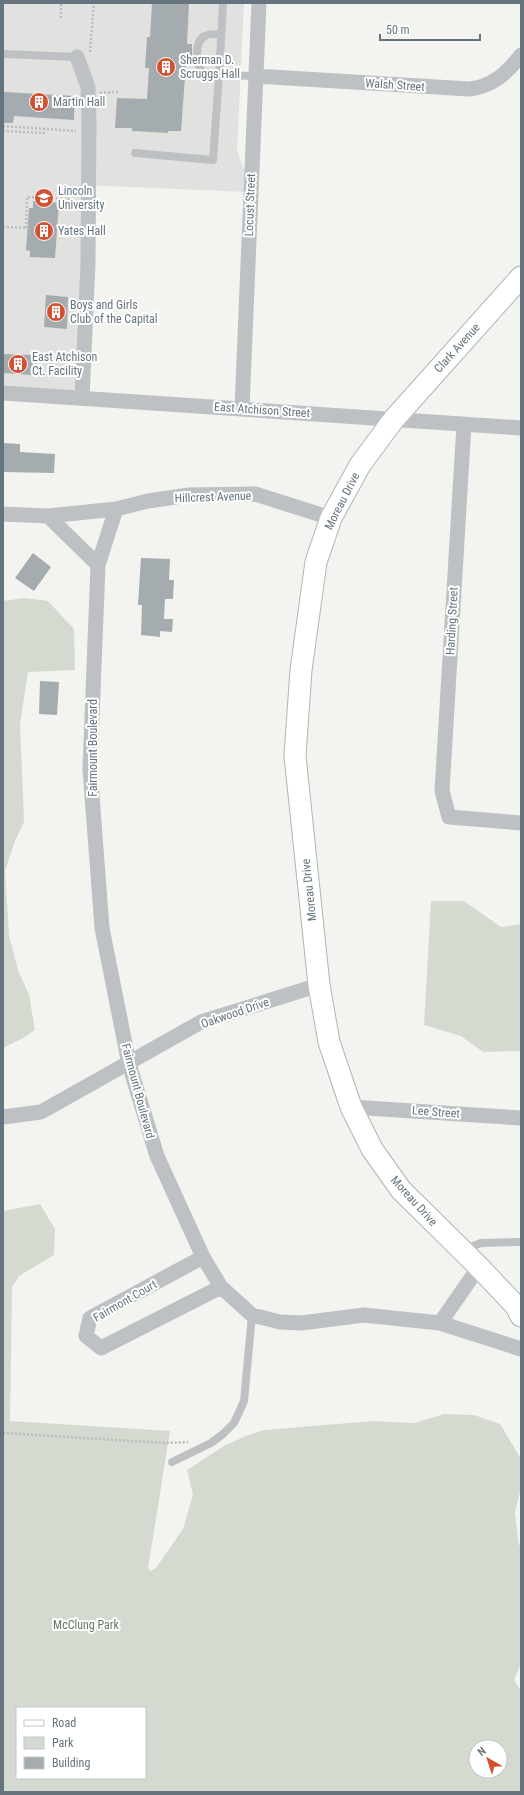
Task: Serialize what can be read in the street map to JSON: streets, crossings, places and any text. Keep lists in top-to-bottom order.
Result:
{
  "streets": {
    "main road": ["Clark Avenue", "Moreau Drive"],
    "street": [
      "Walsh Street",
      "Locust Street",
      "East Atchison Street",
      "Hillcrest Avenue",
      "Harding Street",
      "Fairmount Boulevard",
      "Oakwood Drive",
      "Lee Street",
      "Fairmont Court"
    ]
  },
  "crossings": [
    ["Walsh Street", "Locust Street"],
    ["Locust Street", "East Atchison Street"],
    ["Clark Avenue", "East Atchison Street"],
    ["Clark Avenue", "Moreau Drive"],
    ["East Atchison Street", "Moreau Drive"],
    ["East Atchison Street", "Harding Street"],
    ["Hillcrest Avenue", "Moreau Drive"],
    ["Hillcrest Avenue", "Fairmount Boulevard"],
    ["Moreau Drive", "Oakwood Drive"],
    ["Moreau Drive", "Lee Street"],
    ["Fairmount Boulevard", "Oakwood Drive"],
    ["Fairmount Boulevard", "Fairmont Court"]
  ],
  "parks": ["McClung Park"],
  "places": {
    "building": [
      "Sherman D. Scruggs Hall",
      "Martin Hall",
      "Yates Hall",
      "Boys and Girls Club of the Capital",
      "East Atchison Ct. Facility"
    ],
    "school or university": ["Lincoln University"]
  },
  "legend": ["Road", "Park", "Building"],
  "scale_bar": "50 m",
  "north": "top left"
}
